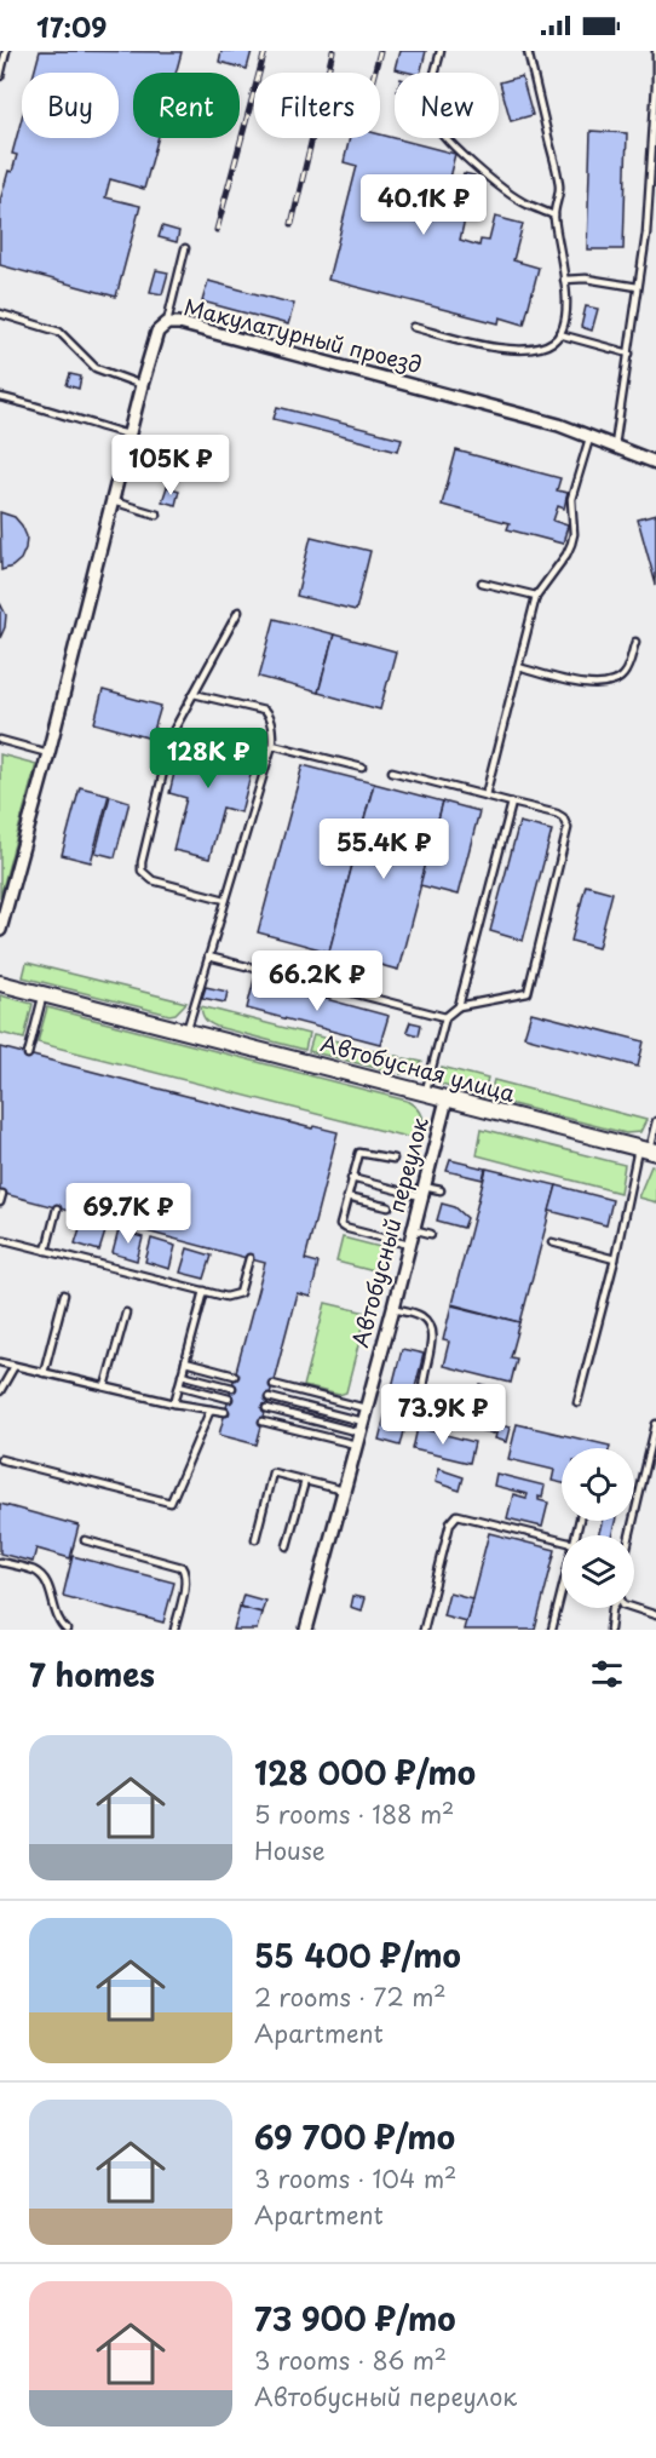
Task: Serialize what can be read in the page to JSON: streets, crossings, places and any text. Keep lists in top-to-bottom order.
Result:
{
  "streets": {
    "street": ["Макулатурный проезд", "Автобусная улица", "Автобусный переулок"]
  },
  "crossings": [
    ["Автобусная улица", "Автобусный переулок"]
  ],
  "page": {
    "status": "17:09",
    "chip": [
      "Buy",
      "Rent",
      "Filters",
      "New"
    ],
    "price": [
      "40.1K ₽",
      "105K ₽",
      "128K ₽",
      "55.4K ₽",
      "66.2K ₽",
      "69.7K ₽",
      "73.9K ₽"
    ],
    "heading": "7 homes",
    "list": [
      {
        "name": "128 000 ₽/mo",
        "note": "5 rooms · 188 m² · House"
      },
      {
        "name": "55 400 ₽/mo",
        "note": "2 rooms · 72 m² · Apartment"
      },
      {
        "name": "69 700 ₽/mo",
        "note": "3 rooms · 104 m² · Apartment"
      },
      {
        "name": "73 900 ₽/mo",
        "note": "3 rooms · 86 m² · Автобусный переулок"
      }
    ]
  }
}
